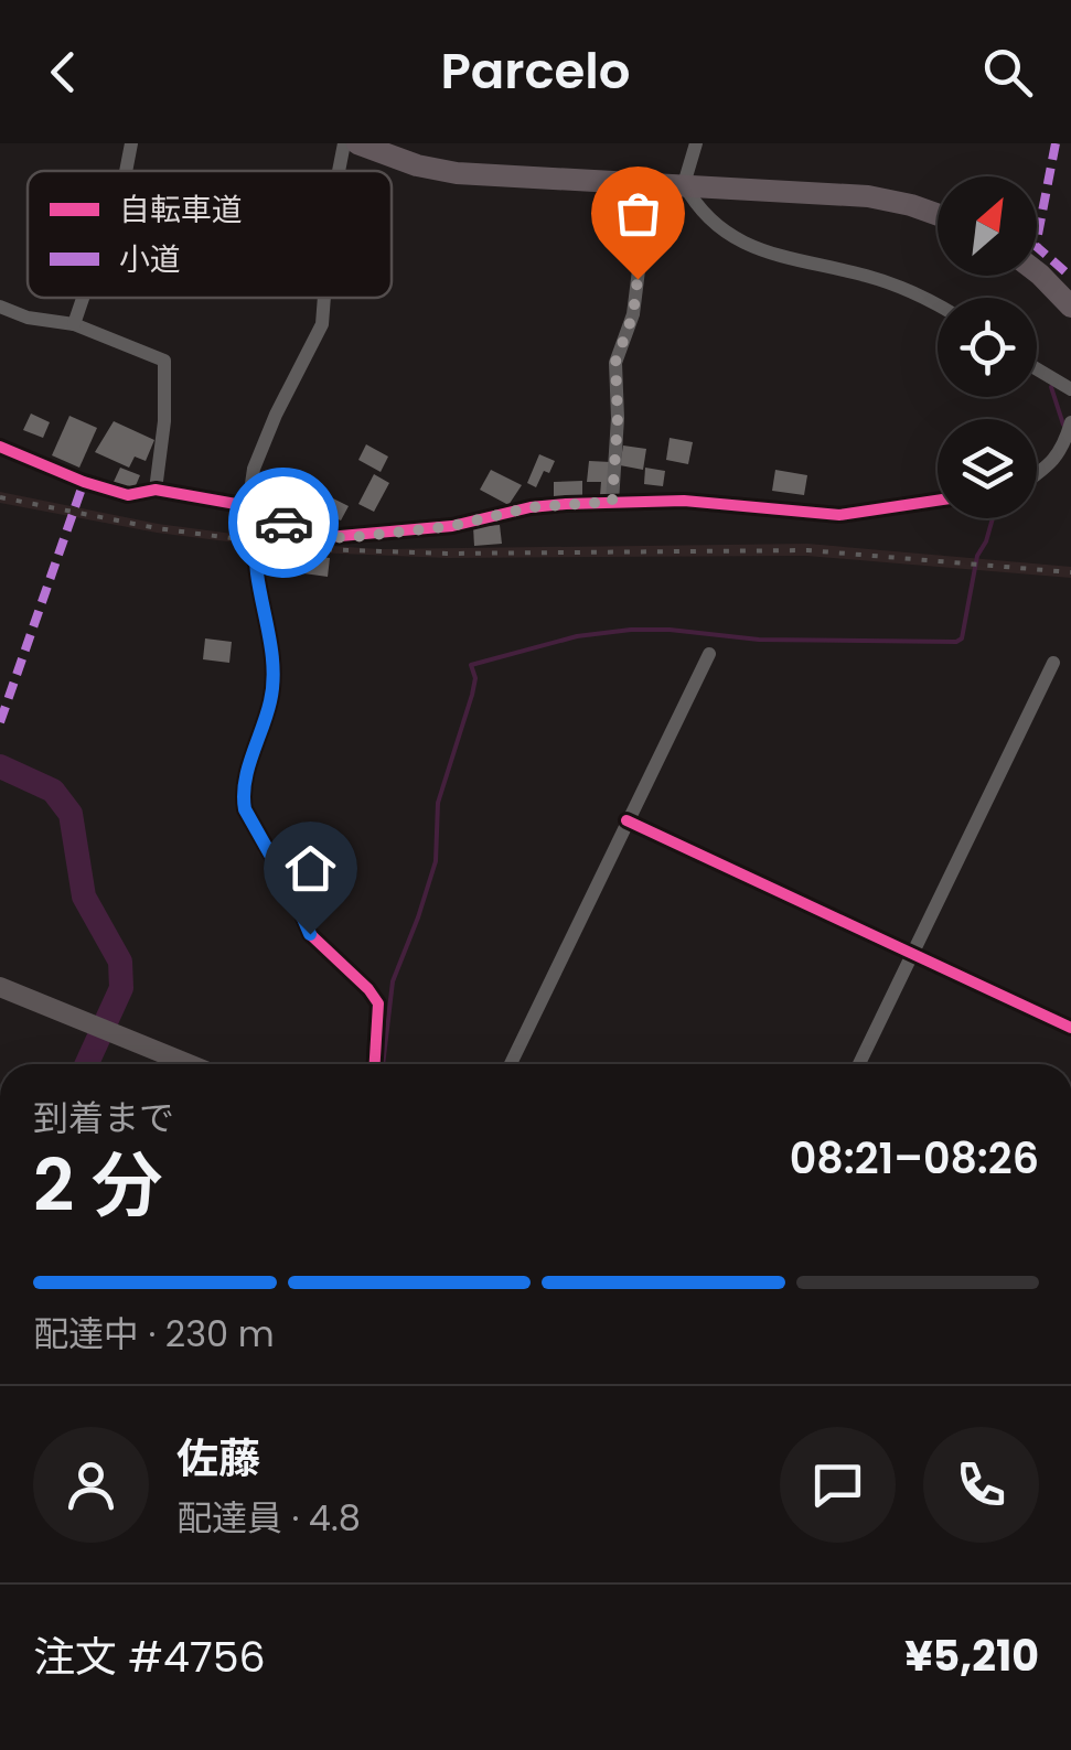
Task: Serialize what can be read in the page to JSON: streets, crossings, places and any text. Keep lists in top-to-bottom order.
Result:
{
  "legend": ["自転車道", "小道"],
  "north": "top right",
  "page": {
    "header": "Parcelo",
    "heading": ["2 分", "到着まで", "08:21–08:26"],
    "panel": [
      "佐藤",
      "配達員 · 4.8",
      "注文 #4756",
      "¥5,210"
    ],
    "bar": "配達中 · 230 m"
  }
}
